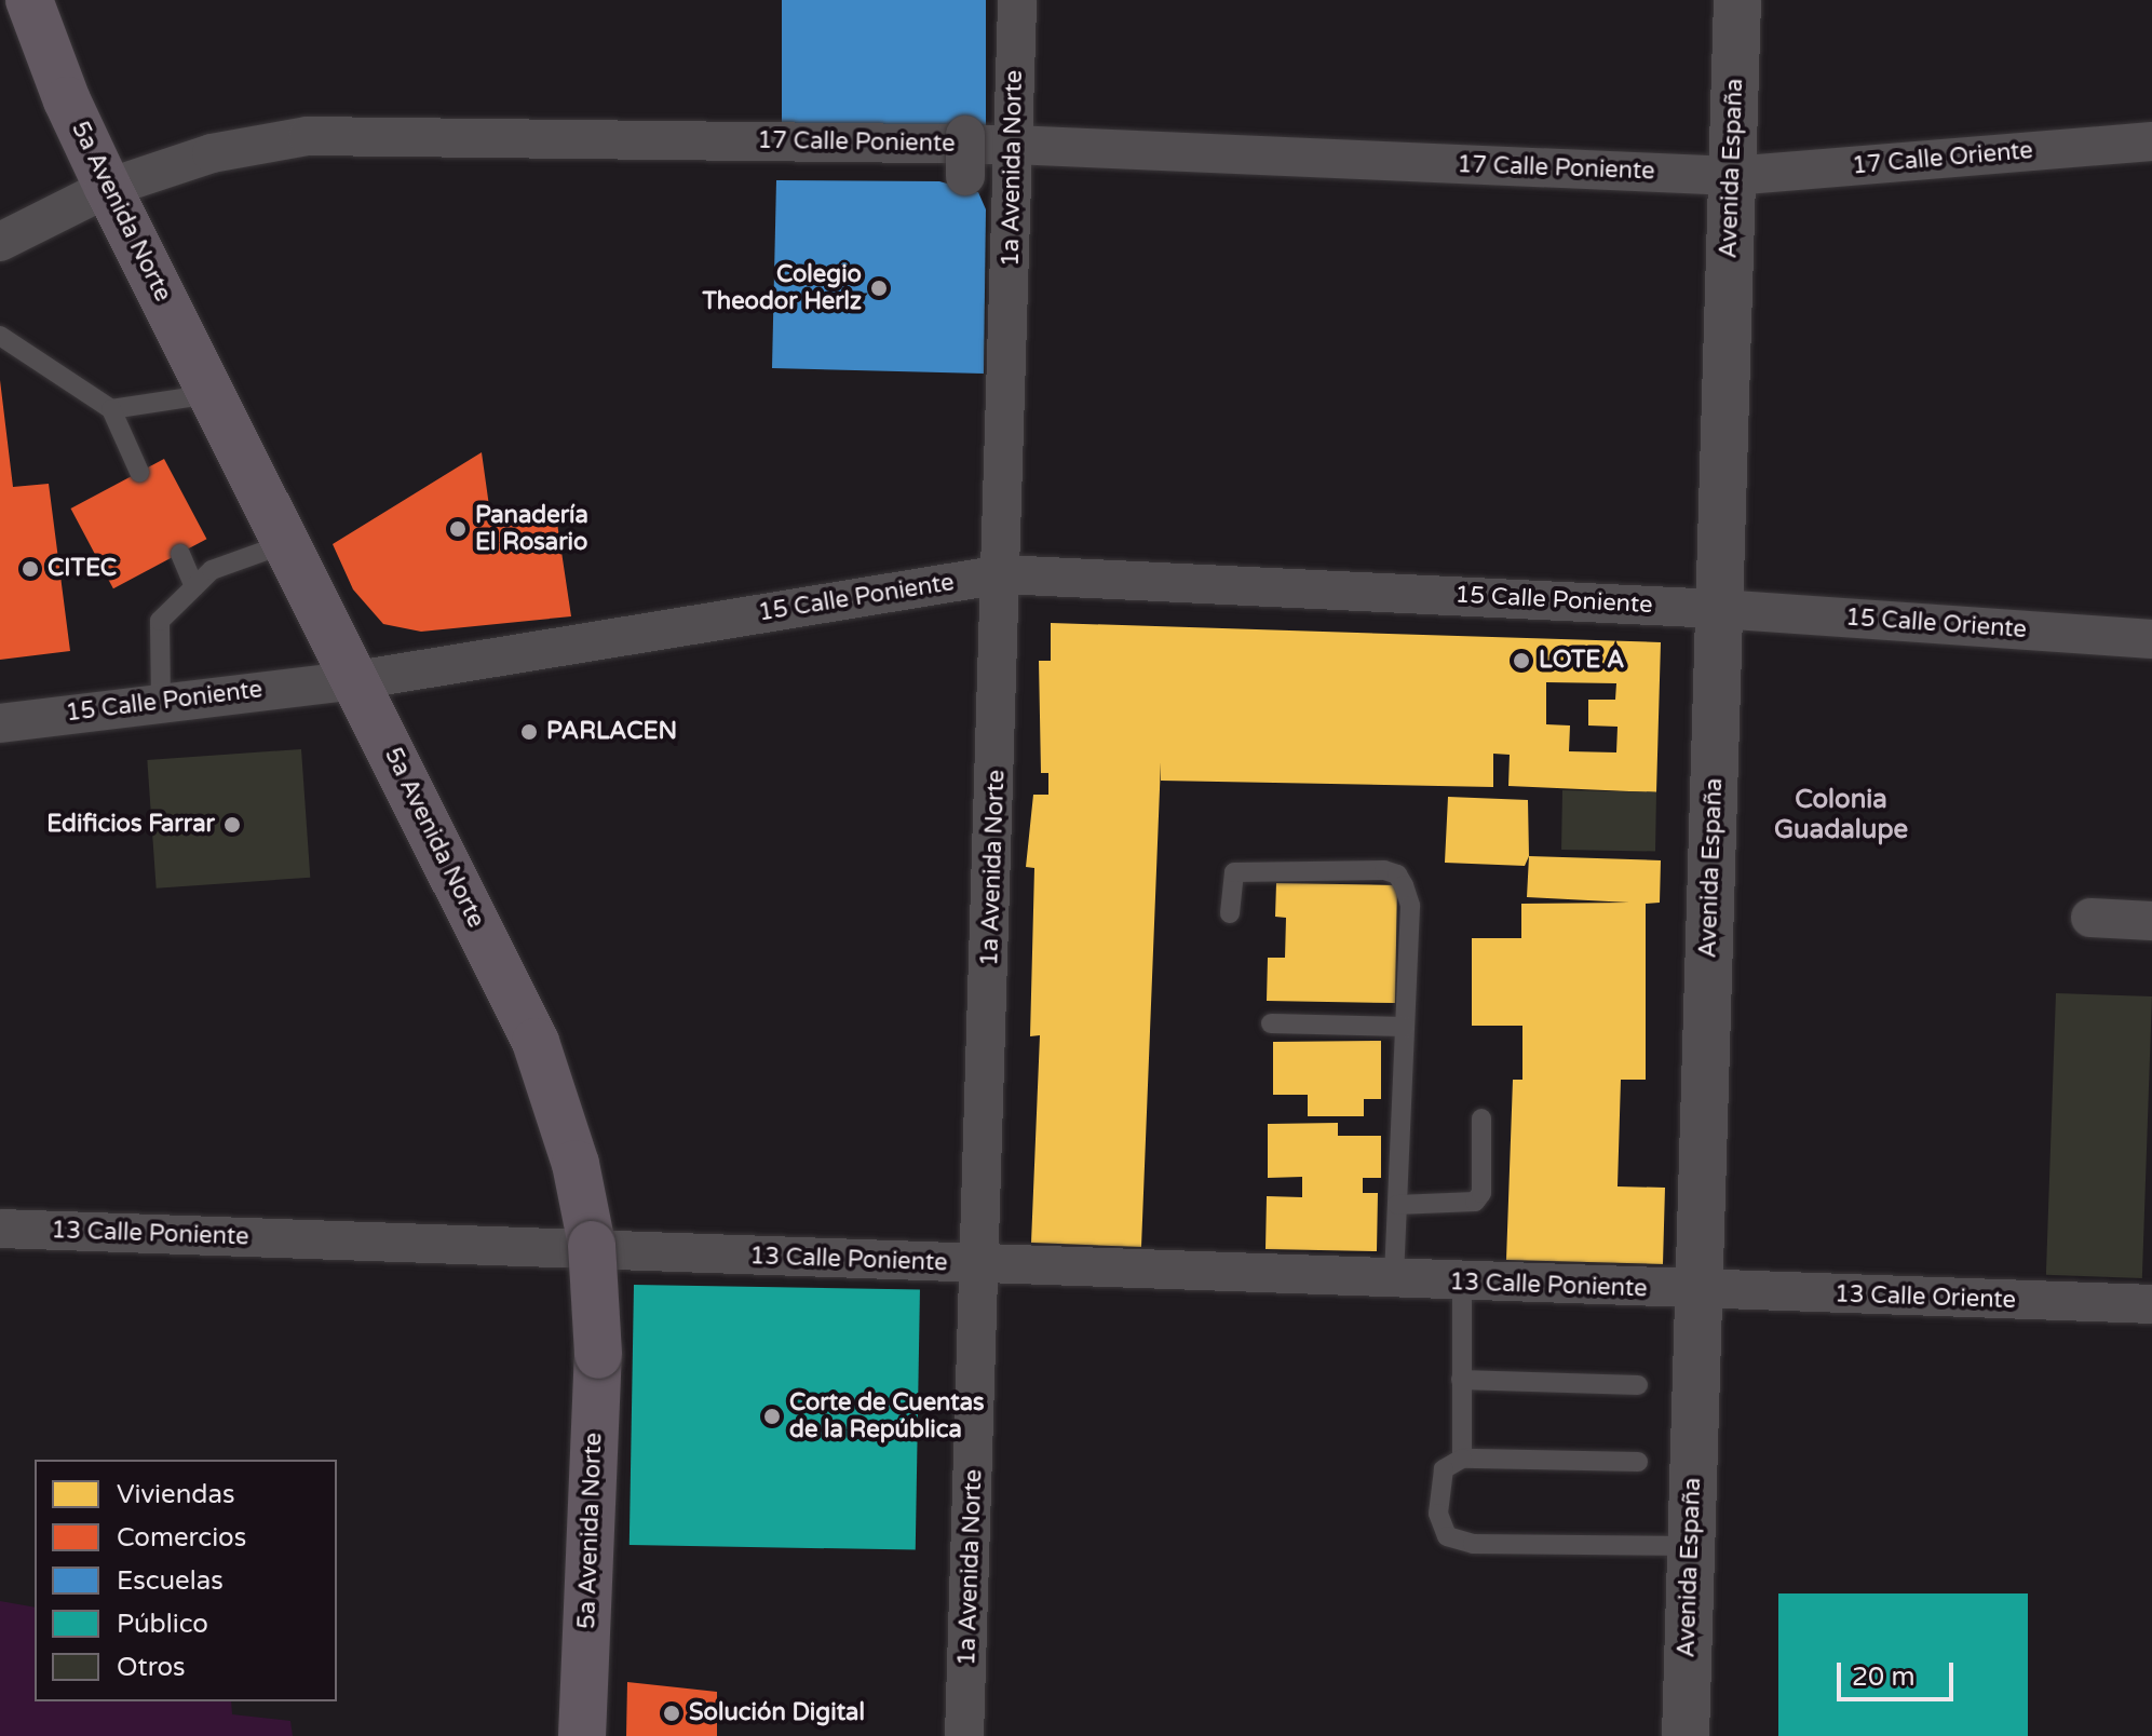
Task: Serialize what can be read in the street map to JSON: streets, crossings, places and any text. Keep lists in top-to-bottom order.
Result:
{
  "streets": {
    "main road": ["Avenida España", "5a Avenida Norte"],
    "street": [
      "17 Calle Poniente",
      "17 Calle Oriente",
      "1a Avenida Norte",
      "15 Calle Poniente",
      "15 Calle Oriente",
      "13 Calle Poniente",
      "13 Calle Oriente"
    ]
  },
  "crossings": [
    ["17 Calle Poniente", "17 Calle Oriente"],
    ["17 Calle Poniente", "1a Avenida Norte"],
    ["17 Calle Poniente", "Avenida España"],
    ["17 Calle Poniente", "5a Avenida Norte"],
    ["17 Calle Oriente", "Avenida España"],
    ["1a Avenida Norte", "15 Calle Poniente"],
    ["1a Avenida Norte", "13 Calle Poniente"],
    ["Avenida España", "15 Calle Poniente"],
    ["Avenida España", "15 Calle Oriente"],
    ["Avenida España", "13 Calle Poniente"],
    ["Avenida España", "13 Calle Oriente"],
    ["5a Avenida Norte", "15 Calle Poniente"],
    ["15 Calle Poniente", "15 Calle Oriente"],
    ["13 Calle Poniente", "13 Calle Oriente"]
  ],
  "districts": ["Colonia Guadalupe"],
  "places": [
    "Colegio Theodor Herlz",
    "Panadería El Rosario",
    "CITEC",
    "LOTE A",
    "PARLACEN",
    "Edificios Farrar",
    "Corte de Cuentas de la República",
    "Solución Digital"
  ],
  "legend": [
    "Viviendas",
    "Comercios",
    "Escuelas",
    "Público",
    "Otros"
  ],
  "scale_bar": "20 m"
}
